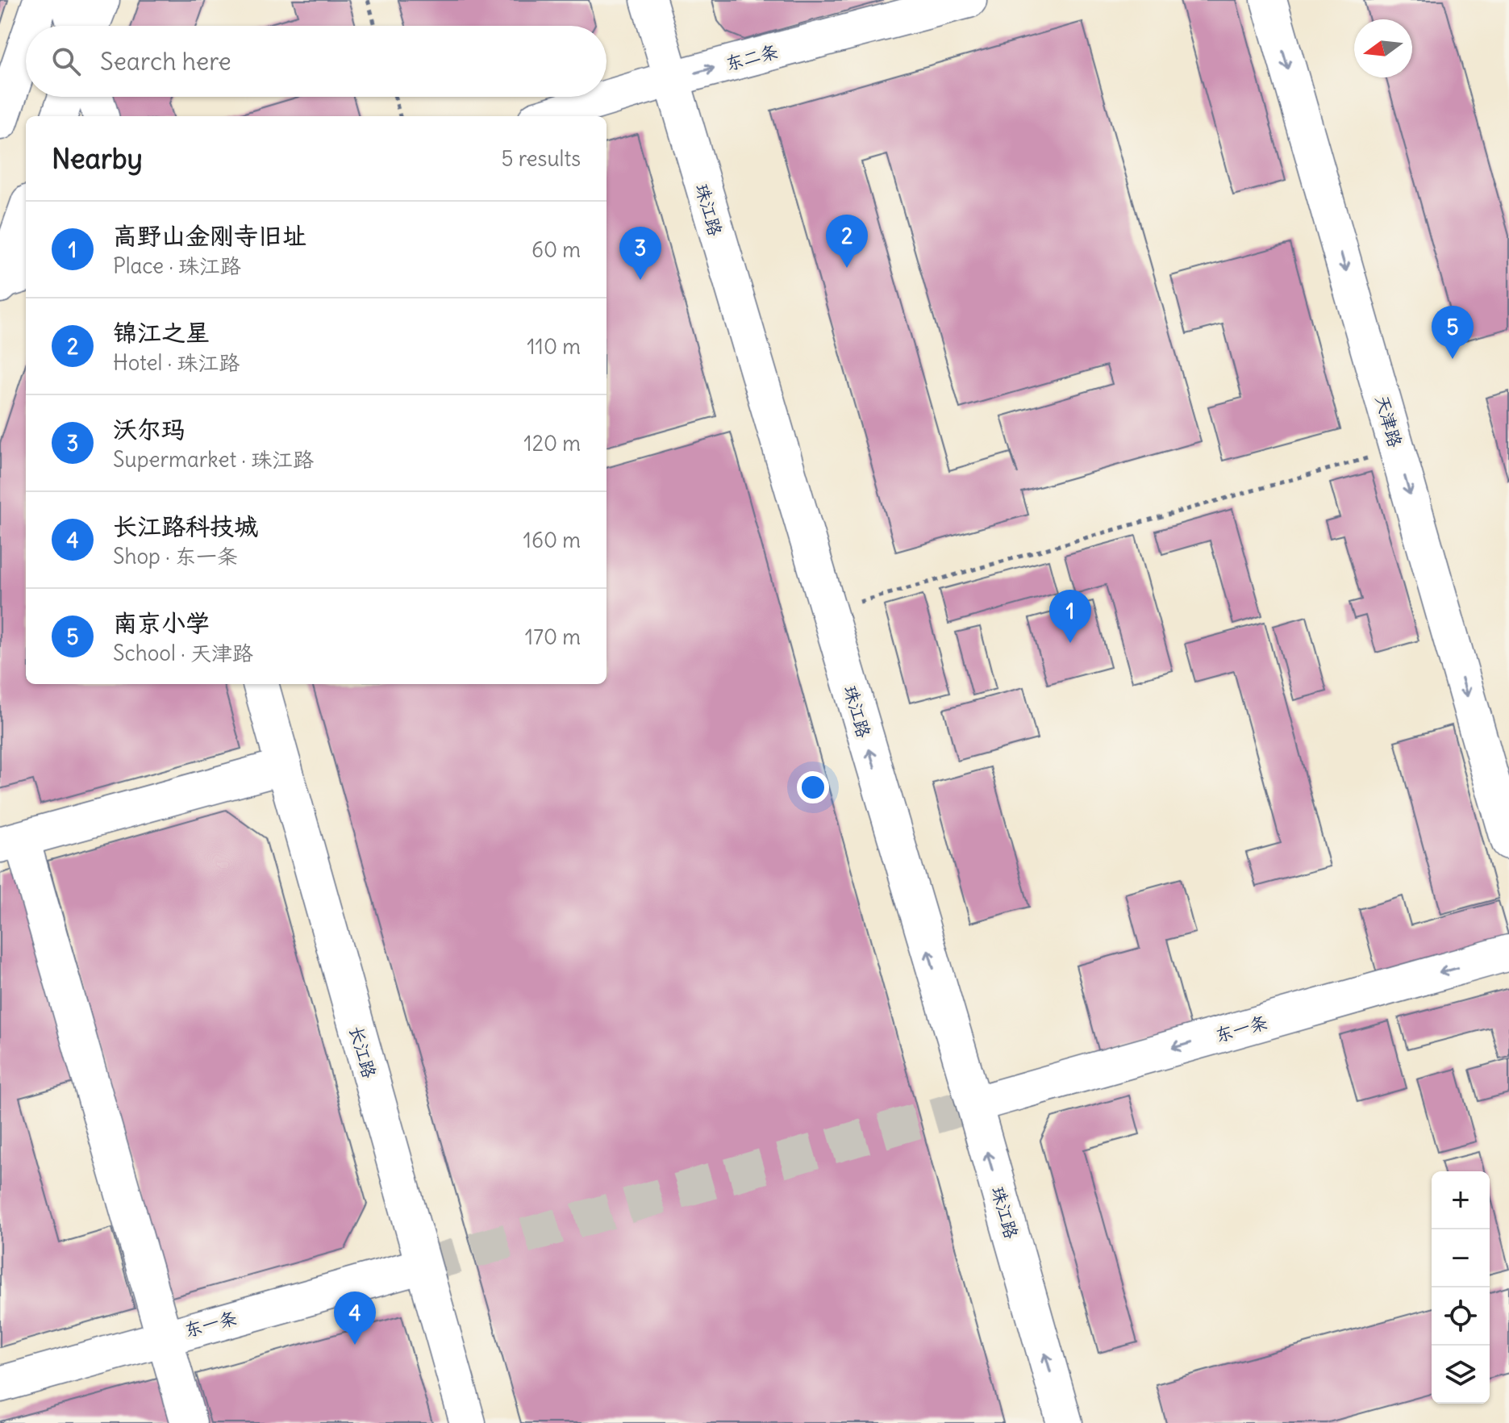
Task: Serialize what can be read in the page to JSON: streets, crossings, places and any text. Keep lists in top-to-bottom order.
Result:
{
  "streets": {
    "street": [
      "东二条",
      "珠江路",
      "天津路",
      "东一条",
      "长江路"
    ]
  },
  "crossings": [
    ["东二条", "珠江路"],
    ["珠江路", "东一条"],
    ["东一条", "长江路"]
  ],
  "one_way": [
    "东二条",
    "珠江路",
    "天津路",
    "东一条"
  ],
  "north": "left",
  "page": {
    "search": "Search here",
    "heading": ["Nearby", "5 results"],
    "list": [
      {
        "mark": "1",
        "name": "高野山金刚寺旧址",
        "note": "Place · 珠江路",
        "value": "60 m"
      },
      {
        "mark": "2",
        "name": "锦江之星",
        "note": "Hotel · 珠江路",
        "value": "110 m"
      },
      {
        "mark": "3",
        "name": "沃尔玛",
        "note": "Supermarket · 珠江路",
        "value": "120 m"
      },
      {
        "mark": "4",
        "name": "长江路科技城",
        "note": "Shop · 东一条",
        "value": "160 m"
      },
      {
        "mark": "5",
        "name": "南京小学",
        "note": "School · 天津路",
        "value": "170 m"
      }
    ],
    "pins": [
      "2",
      "3",
      "5",
      "1",
      "4"
    ],
    "map_buttons": ["+", "−"]
  }
}
